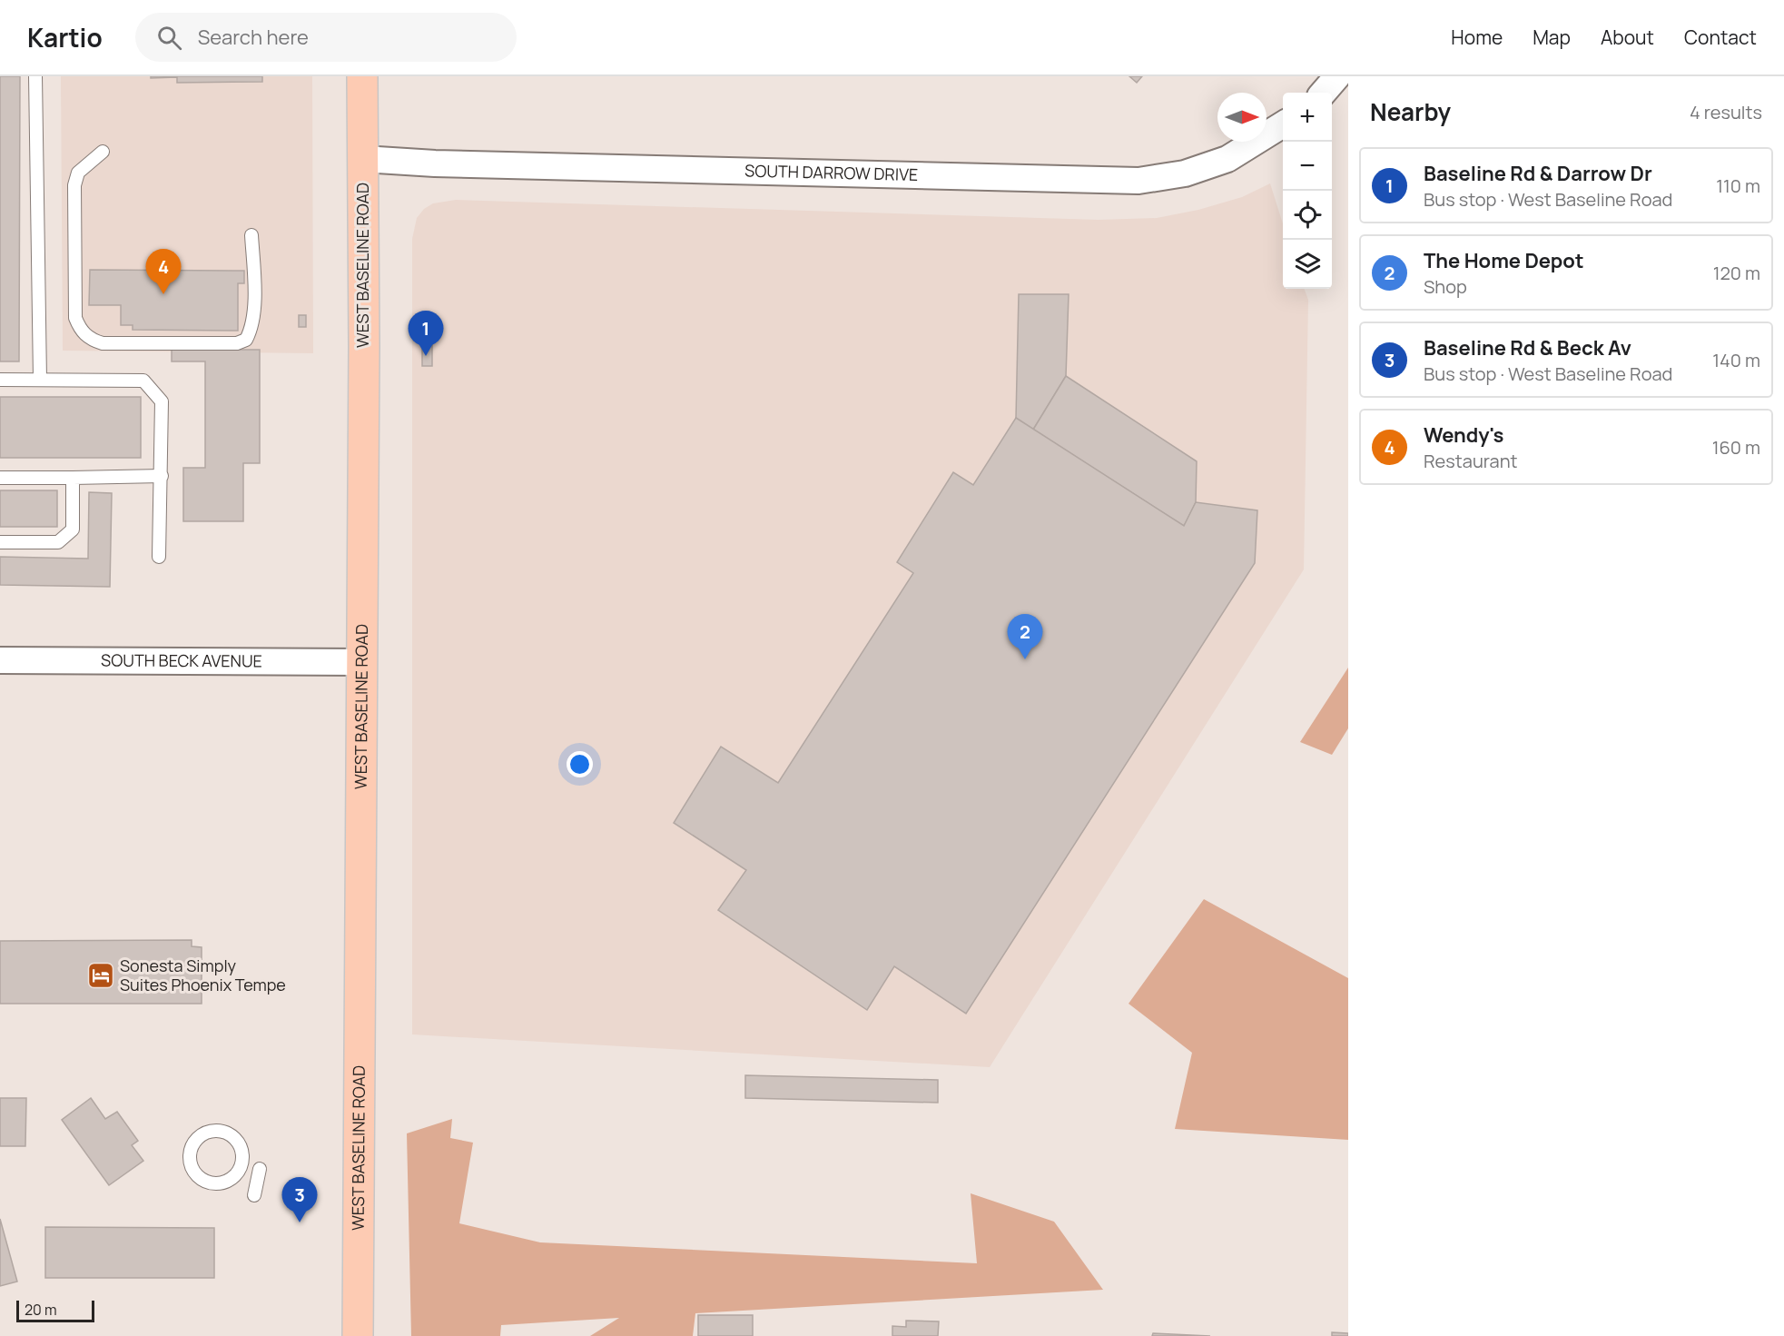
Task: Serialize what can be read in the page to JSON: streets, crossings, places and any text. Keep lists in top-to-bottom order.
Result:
{
  "streets": {
    "main road": ["WEST BASELINE ROAD"],
    "street": ["SOUTH DARROW DRIVE", "SOUTH BECK AVENUE"]
  },
  "crossings": [
    ["SOUTH DARROW DRIVE", "WEST BASELINE ROAD"],
    ["WEST BASELINE ROAD", "SOUTH BECK AVENUE"]
  ],
  "places": {
    "hotel": ["Sonesta Simply Suites Phoenix Tempe"]
  },
  "scale_bar": "20 m",
  "north": "right",
  "page": {
    "header": "Kartio",
    "search": "Search here",
    "nav": [
      "Home",
      "Map",
      "About",
      "Contact"
    ],
    "heading": ["Nearby", "4 results"],
    "map_buttons": ["+", "−"],
    "list": [
      {
        "mark": "1",
        "name": "Baseline Rd & Darrow Dr",
        "note": "Bus stop · West Baseline Road",
        "value": "110 m"
      },
      {
        "mark": "2",
        "name": "The Home Depot",
        "note": "Shop",
        "value": "120 m"
      },
      {
        "mark": "3",
        "name": "Baseline Rd & Beck Av",
        "note": "Bus stop · West Baseline Road",
        "value": "140 m"
      },
      {
        "mark": "4",
        "name": "Wendy's",
        "note": "Restaurant",
        "value": "160 m"
      }
    ],
    "pins": [
      "4",
      "1",
      "2",
      "3"
    ],
    "scale": "20 m"
  }
}
